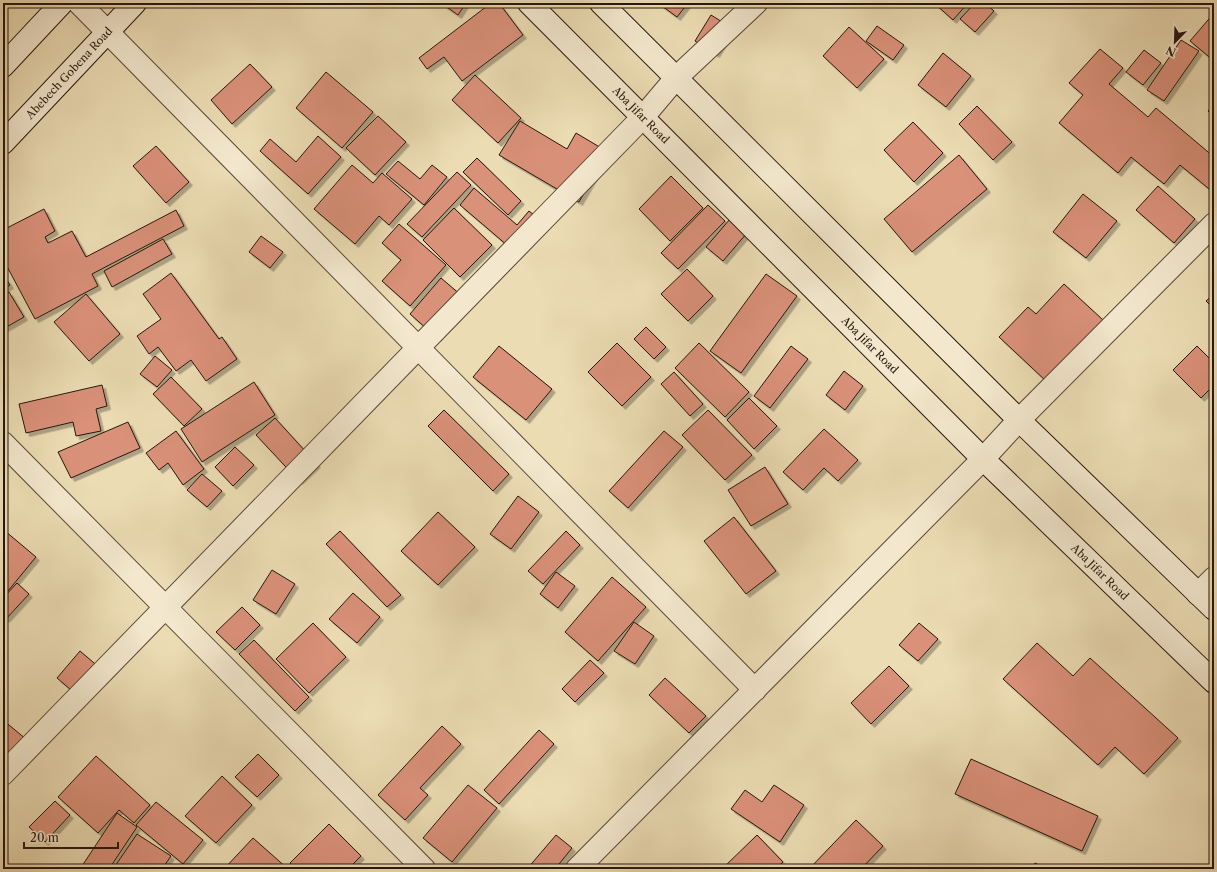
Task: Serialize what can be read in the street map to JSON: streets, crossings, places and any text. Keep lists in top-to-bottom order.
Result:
{
  "streets": {
    "street": ["Abebech Gobena Road", "Aba Jifar Road"]
  },
  "scale_bar": "20 m",
  "north": "bottom left"
}
